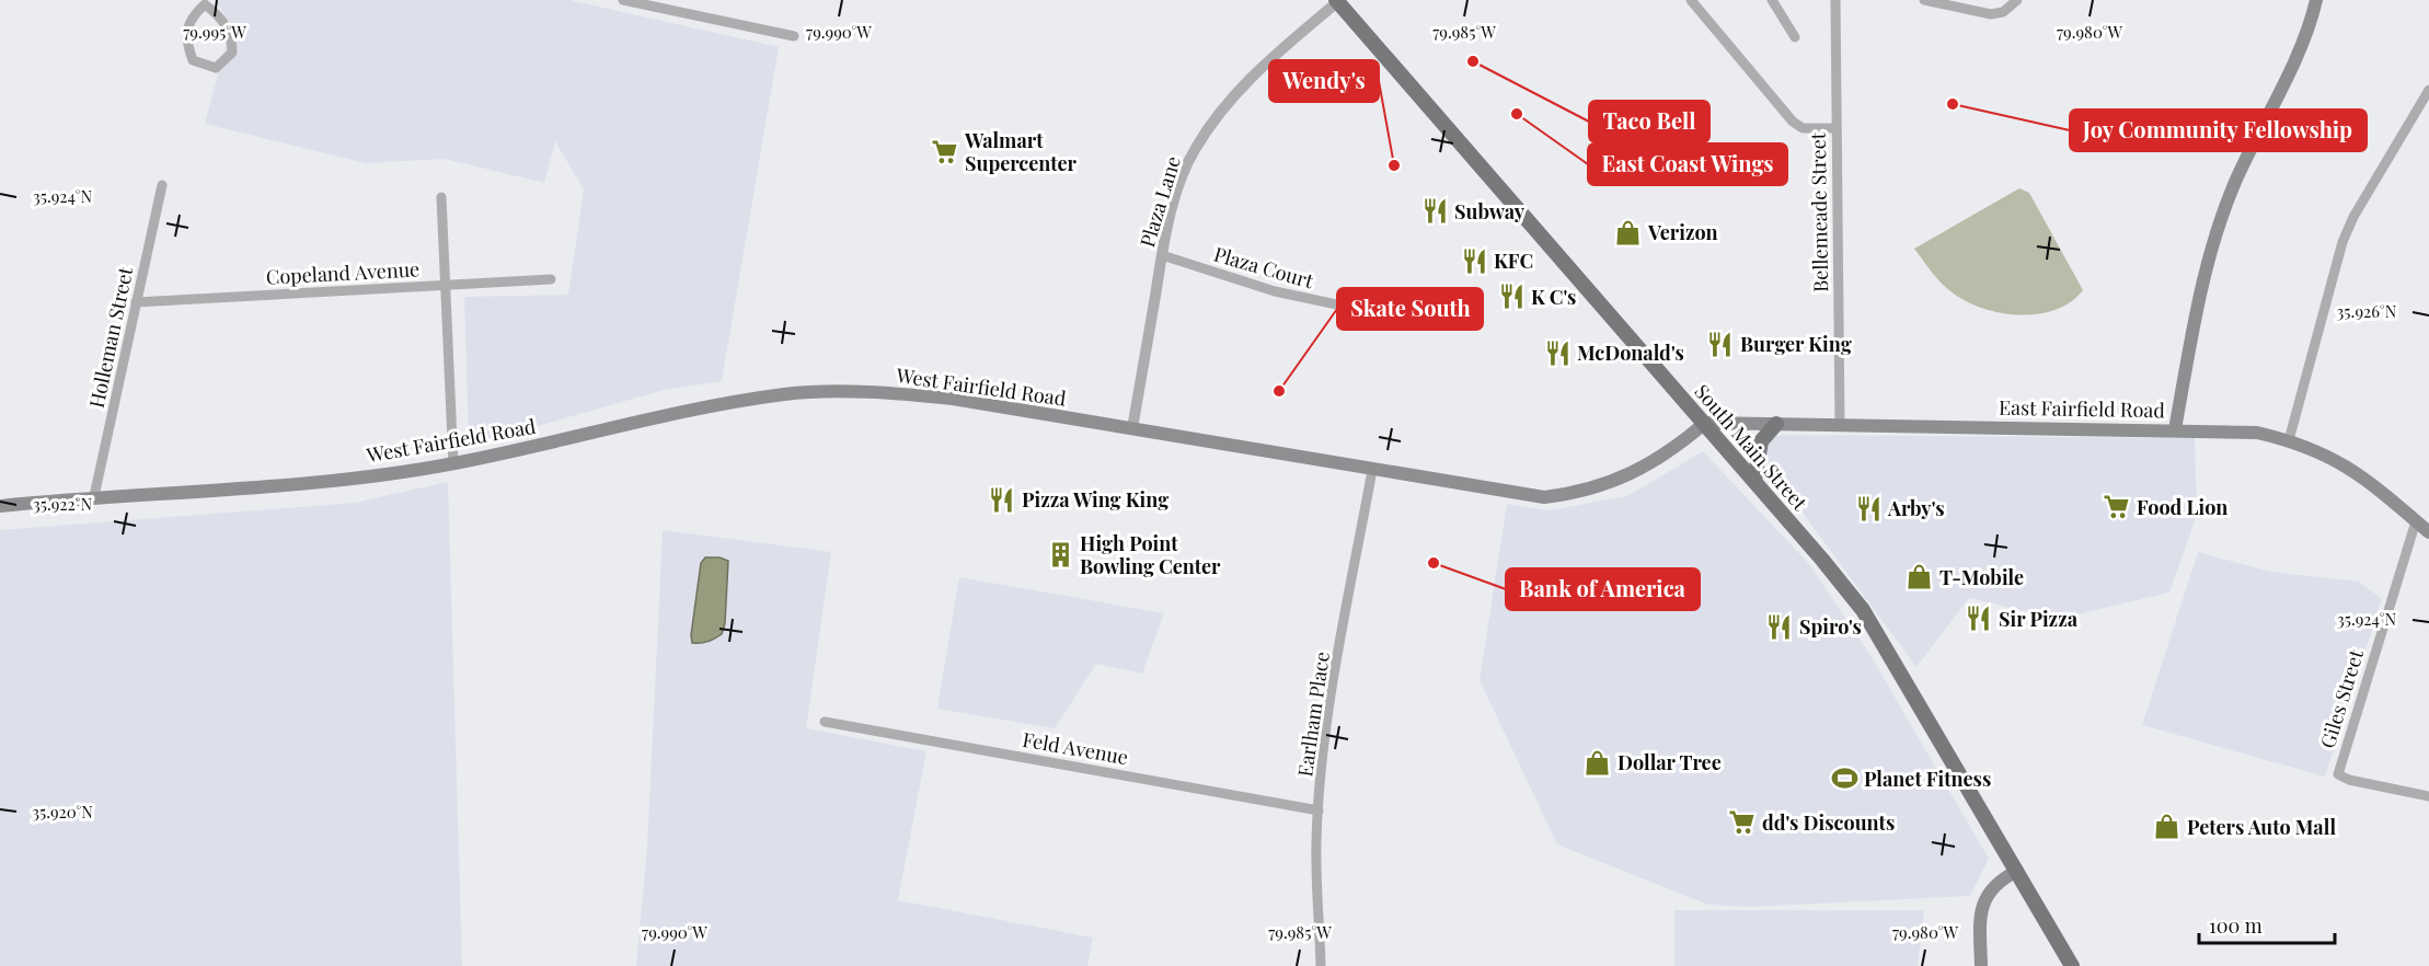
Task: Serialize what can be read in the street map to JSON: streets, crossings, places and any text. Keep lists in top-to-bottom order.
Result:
{
  "streets": {
    "main road": ["West Fairfield Road", "East Fairfield Road", "South Main Street"],
    "street": [
      "Plaza Lane",
      "Bellemeade Street",
      "Plaza Court",
      "Copeland Avenue",
      "Holleman Street",
      "Giles Street",
      "Earlham Place",
      "Feld Avenue"
    ]
  },
  "crossings": [
    ["Plaza Lane", "Plaza Court"],
    ["Plaza Lane", "West Fairfield Road"],
    ["Plaza Lane", "South Main Street"],
    ["Bellemeade Street", "East Fairfield Road"],
    ["Copeland Avenue", "Holleman Street"],
    ["Holleman Street", "West Fairfield Road"],
    ["West Fairfield Road", "East Fairfield Road"],
    ["West Fairfield Road", "South Main Street"],
    ["West Fairfield Road", "Earlham Place"],
    ["East Fairfield Road", "South Main Street"],
    ["East Fairfield Road", "Giles Street"],
    ["Earlham Place", "Feld Avenue"]
  ],
  "places": {
    "other": [
      "Taco Bell",
      "Joy Community Fellowship",
      "East Coast Wings",
      "Wendy's",
      "Skate South",
      "Bank of America"
    ],
    "supermarket": ["Walmart Supercenter", "Food Lion", "dd's Discounts"],
    "restaurant": [
      "Subway",
      "KFC",
      "K C's",
      "Burger King",
      "McDonald's",
      "Pizza Wing King",
      "Arby's",
      "Sir Pizza",
      "Spiro's"
    ],
    "shop": [
      "Verizon",
      "T-Mobile",
      "Dollar Tree",
      "Peters Auto Mall"
    ],
    "building": ["High Point Bowling Center"],
    "sports": ["Planet Fitness"]
  },
  "scale_bar": "100 m",
  "coordinates": [
    "79.995°W",
    "79.990°W",
    "79.985°W",
    "79.980°W",
    "35.924°N",
    "35.926°N",
    "35.922°N",
    "35.920°N"
  ]
}
